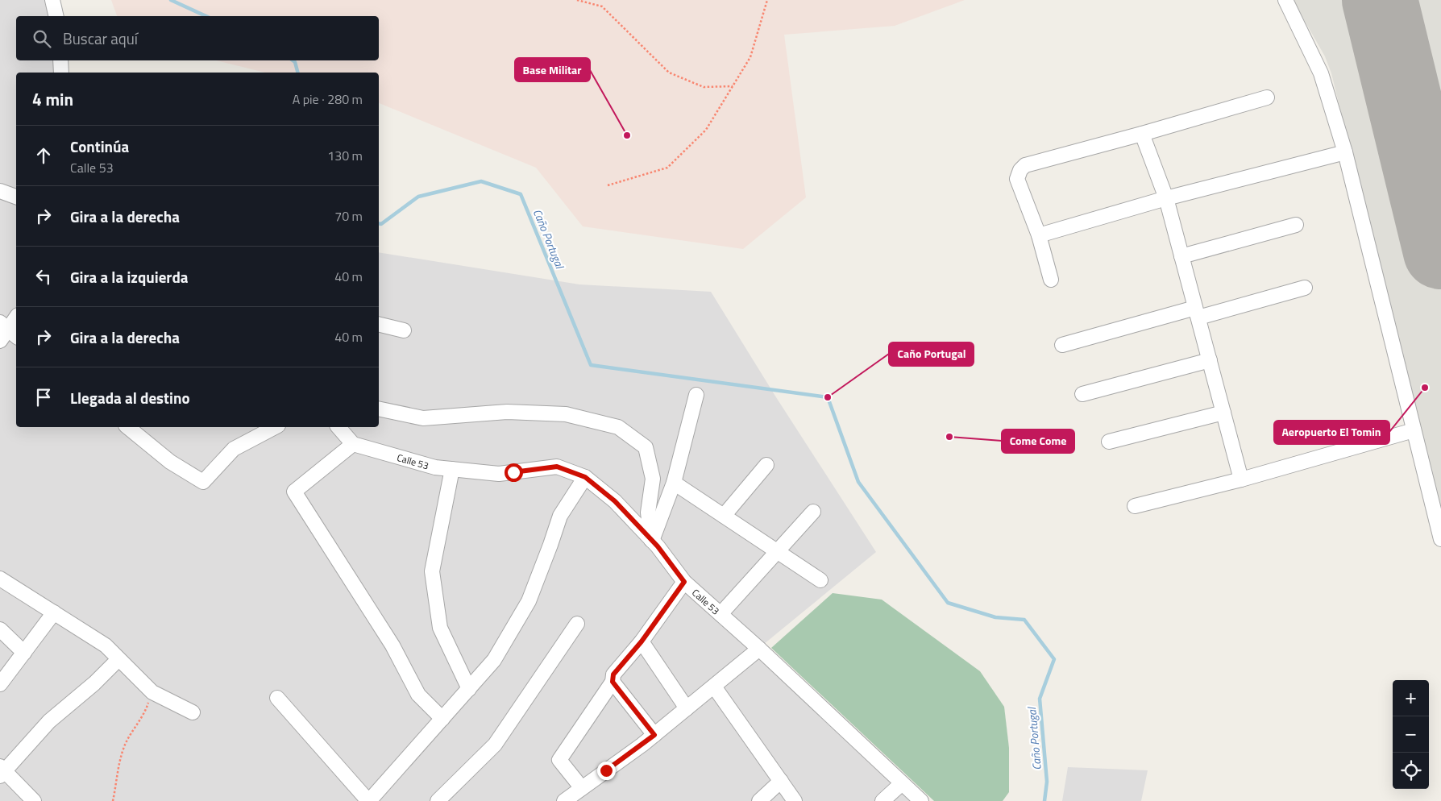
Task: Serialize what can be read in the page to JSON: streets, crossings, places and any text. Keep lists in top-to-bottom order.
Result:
{
  "streets": {
    "street": ["Calle 53"]
  },
  "water": ["Caño Portugal"],
  "places": [
    "Base Militar",
    "Aeropuerto El Tomin",
    "Caño Portugal",
    "Come Come"
  ],
  "page": {
    "search": "Buscar aquí",
    "heading": ["4 min", "A pie · 280 m"],
    "list": [
      ["Continúa", "Calle 53", "130 m"],
      ["Gira a la derecha", "70 m"],
      ["Gira a la izquierda", "40 m"],
      ["Gira a la derecha", "40 m"],
      "Llegada al destino"
    ],
    "map_buttons": ["+", "−"]
  }
}
